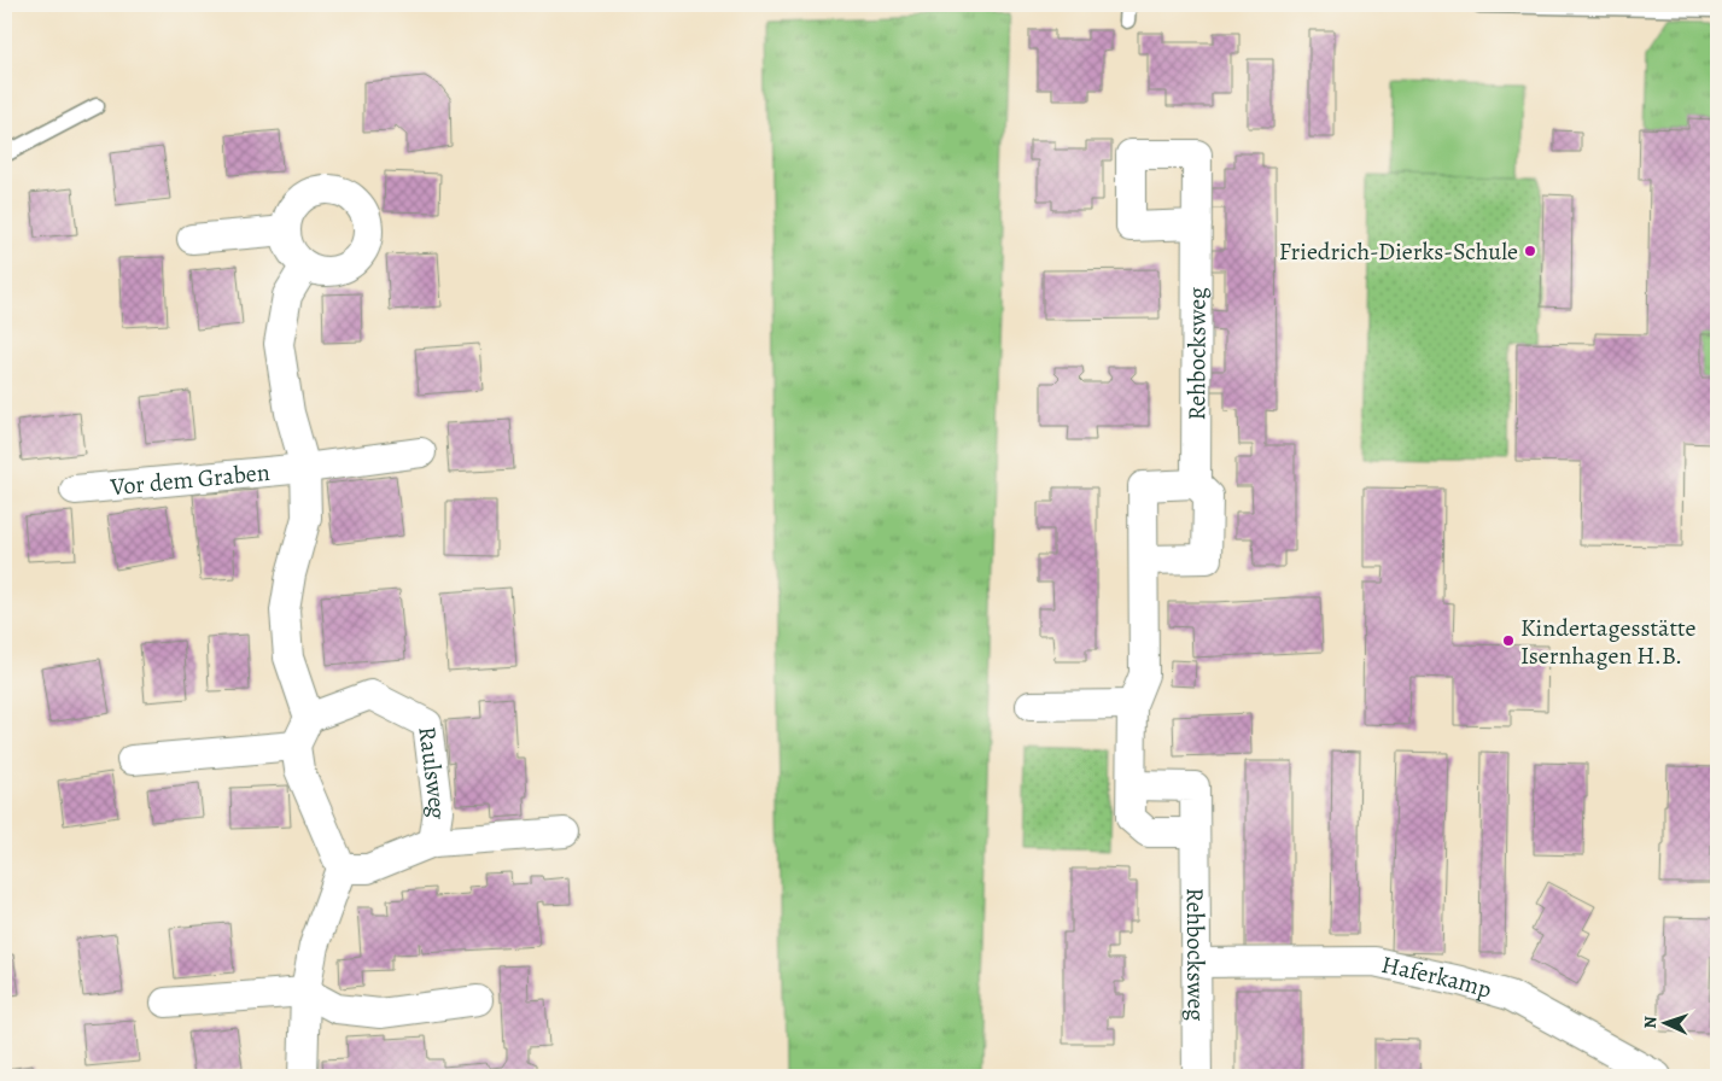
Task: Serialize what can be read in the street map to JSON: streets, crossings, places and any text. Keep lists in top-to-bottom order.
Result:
{
  "streets": {
    "street": [
      "Rehbocksweg",
      "Vor dem Graben",
      "Raulsweg",
      "Haferkamp"
    ]
  },
  "crossings": [
    ["Rehbocksweg", "Haferkamp"],
    ["Vor dem Graben", "Raulsweg"]
  ],
  "places": ["Friedrich-Dierks-Schule", "Kindertagesstätte Isernhagen H.B."],
  "north": "left"
}
